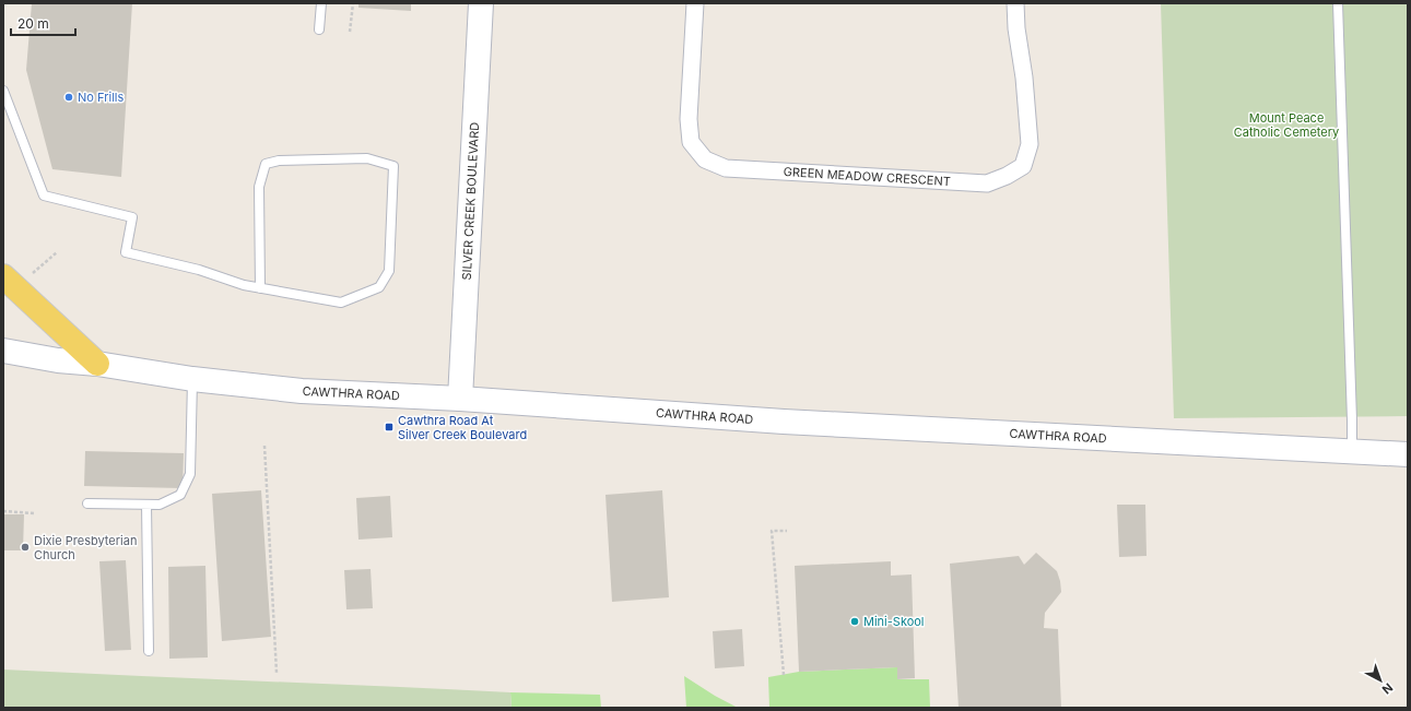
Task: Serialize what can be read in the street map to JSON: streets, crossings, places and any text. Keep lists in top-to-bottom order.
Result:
{
  "streets": {
    "main road": ["SILVER CREEK BOULEVARD", "CAWTHRA ROAD"],
    "street": ["GREEN MEADOW CRESCENT"]
  },
  "crossings": [
    ["SILVER CREEK BOULEVARD", "CAWTHRA ROAD"]
  ],
  "parks": ["Mount Peace Catholic Cemetery"],
  "places": {
    "other": ["No Frills", "Dixie Presbyterian Church", "Mini-Skool"],
    "transit": ["Cawthra Road At Silver Creek Boulevard"]
  },
  "scale_bar": "20 m",
  "north": "bottom right"
}
